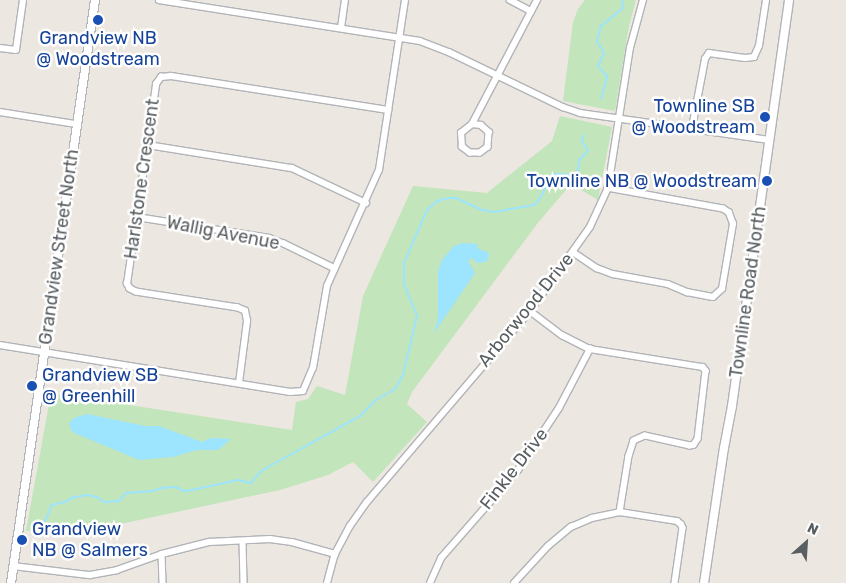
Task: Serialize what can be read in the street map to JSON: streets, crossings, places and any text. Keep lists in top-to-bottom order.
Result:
{
  "streets": {
    "street": [
      "Harlstone Crescent",
      "Wallig Avenue",
      "Grandview Street North",
      "Townline Road North",
      "Arborwood Drive",
      "Finkle Drive"
    ]
  },
  "crossings": [
    ["Harlstone Crescent", "Wallig Avenue"]
  ],
  "places": [
    "Grandview NB @ Woodstream",
    "Townline SB @ Woodstream",
    "Townline NB @ Woodstream",
    "Grandview SB @ Greenhill",
    "Grandview NB @ Salmers"
  ],
  "north": "top right"
}
